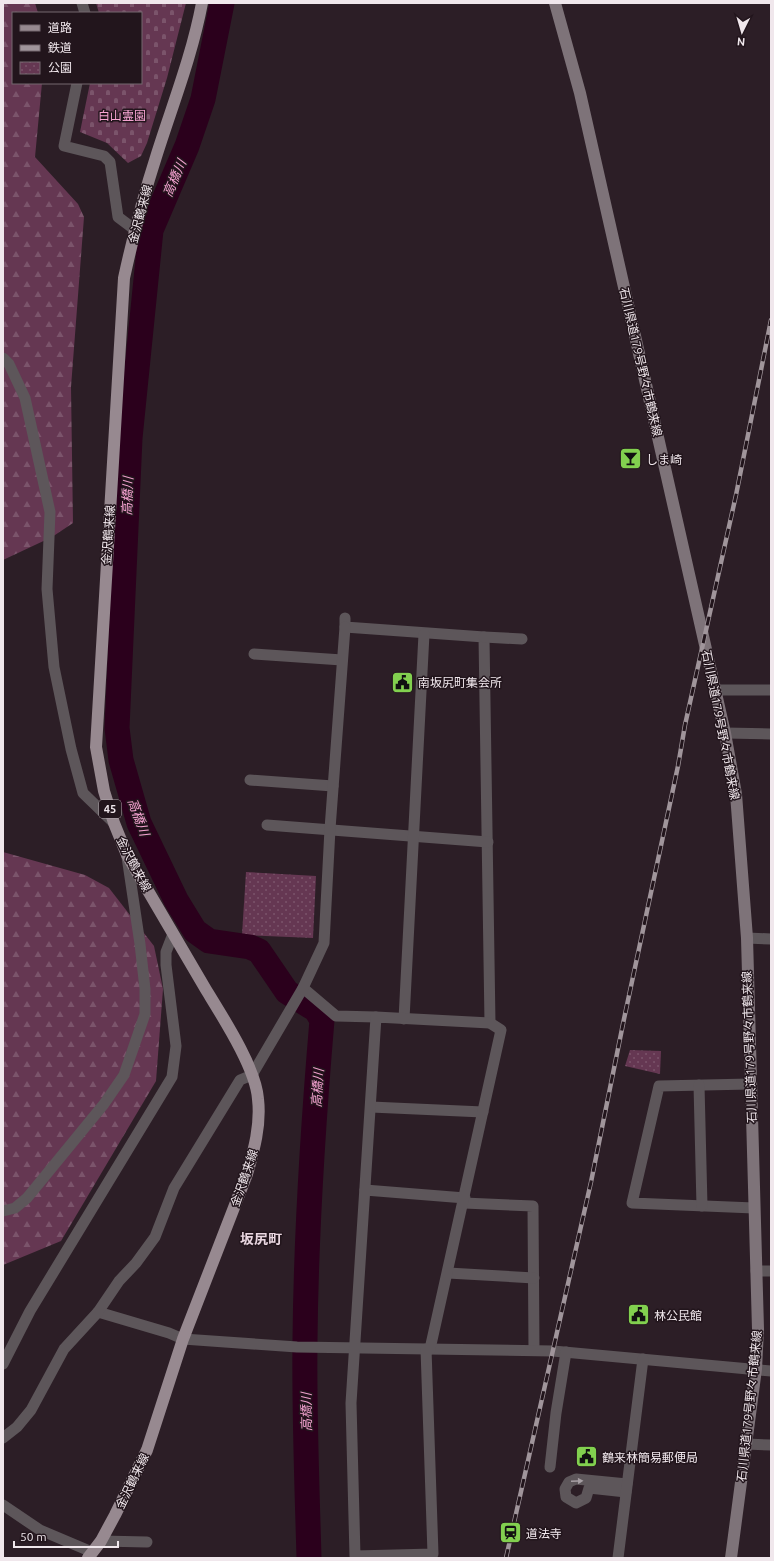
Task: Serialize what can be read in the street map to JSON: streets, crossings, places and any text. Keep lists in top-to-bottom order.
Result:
{
  "streets": {
    "main road": ["金沢鶴来線", "石川県道179号野々市鶴来線", "45"]
  },
  "districts": ["坂尻町"],
  "water": ["高橋川"],
  "parks": ["白山霊園"],
  "places": {
    "bar": ["しま崎"],
    "public building": ["南坂尻町集会所", "林公民館", "鶴来林簡易郵便局"],
    "station": ["道法寺"]
  },
  "legend": ["道路", "鉄道", "公園"],
  "scale_bar": "50 m",
  "north": "bottom"
}
